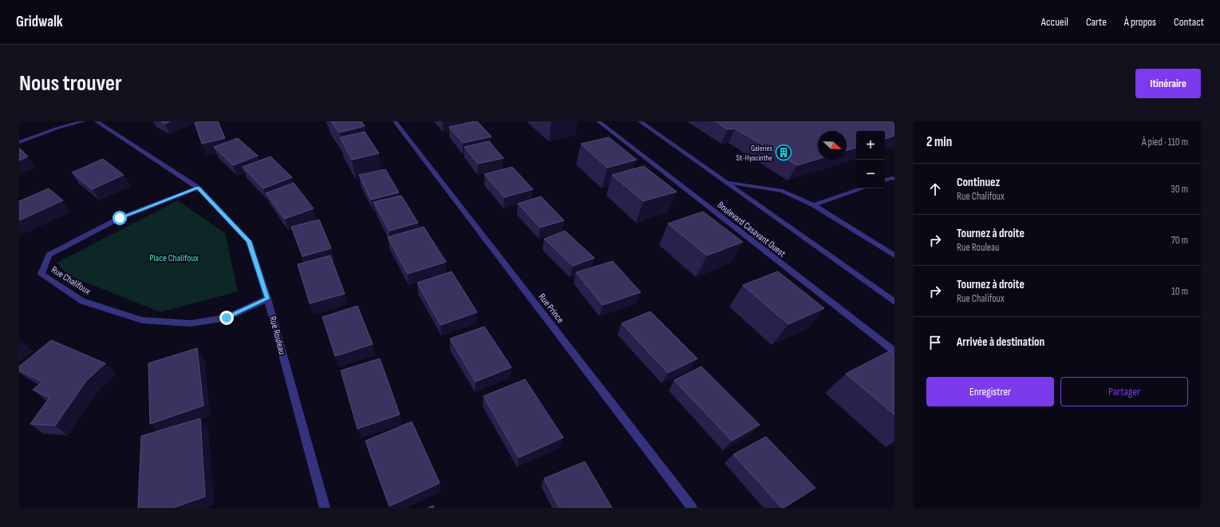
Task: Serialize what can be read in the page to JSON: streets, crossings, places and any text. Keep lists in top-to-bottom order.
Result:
{
  "streets": {
    "street": [
      "Boulevard Casavant Ouest",
      "Rue Chalifoux",
      "Rue Prince",
      "Rue Rouleau"
    ]
  },
  "crossings": [
    ["Rue Chalifoux", "Rue Rouleau"]
  ],
  "parks": ["Place Chalifoux"],
  "places": {
    "building": ["Galeries St-Hyacinthe"]
  },
  "north": "bottom right",
  "page": {
    "header": "Gridwalk",
    "nav": [
      "Accueil",
      "Carte",
      "À propos",
      "Contact"
    ],
    "buttons": [
      "Itinéraire",
      ["Enregistrer", "Partager"]
    ],
    "title": "Nous trouver",
    "heading": ["2 min", "À pied · 110 m"],
    "map_buttons": ["+", "−"],
    "list": [
      ["Continuez", "Rue Chalifoux", "30 m"],
      ["Tournez à droite", "Rue Rouleau", "70 m"],
      ["Tournez à droite", "Rue Chalifoux", "10 m"],
      "Arrivée à destination"
    ]
  }
}
